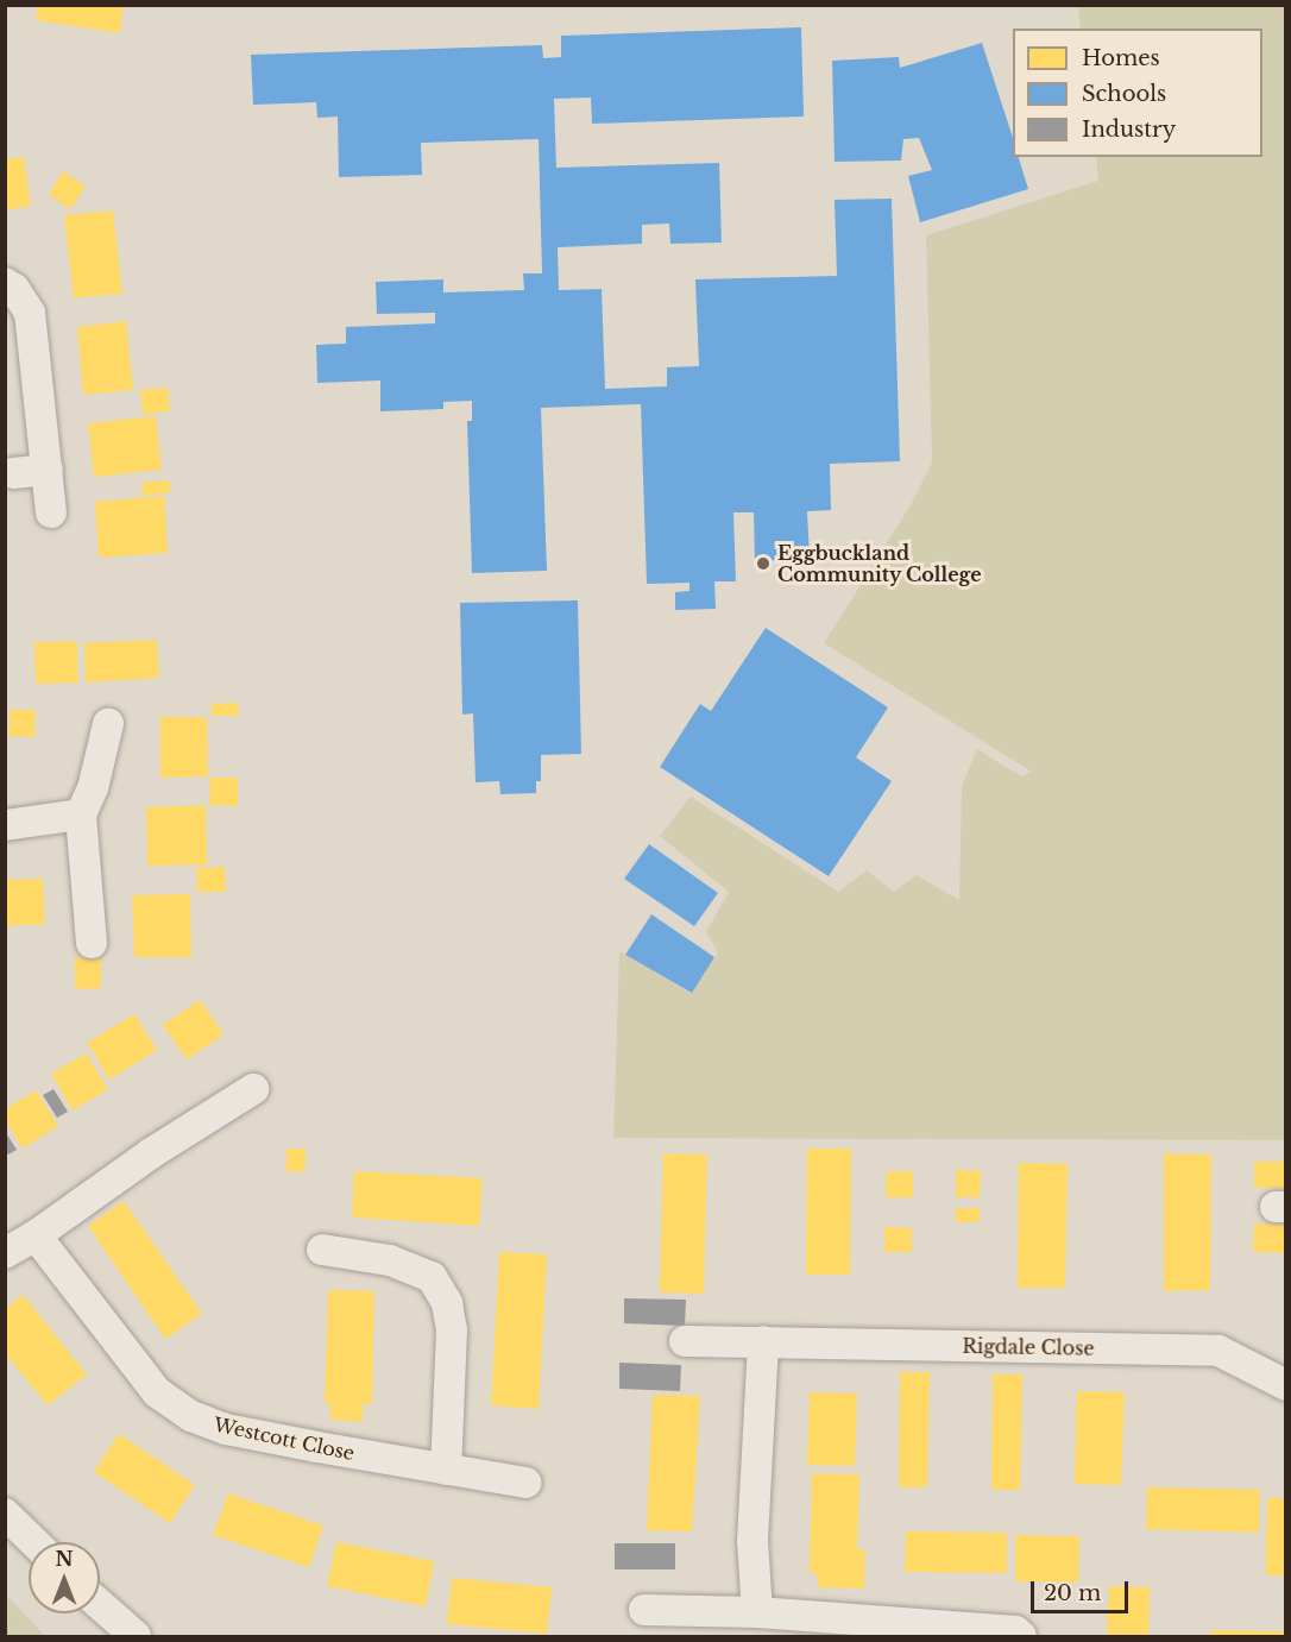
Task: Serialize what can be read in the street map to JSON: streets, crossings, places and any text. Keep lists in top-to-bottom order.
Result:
{
  "streets": {
    "street": ["Rigdale Close", "Westcott Close"]
  },
  "places": ["Eggbuckland Community College"],
  "legend": ["Homes", "Schools", "Industry"],
  "scale_bar": "20 m",
  "north": "top"
}
